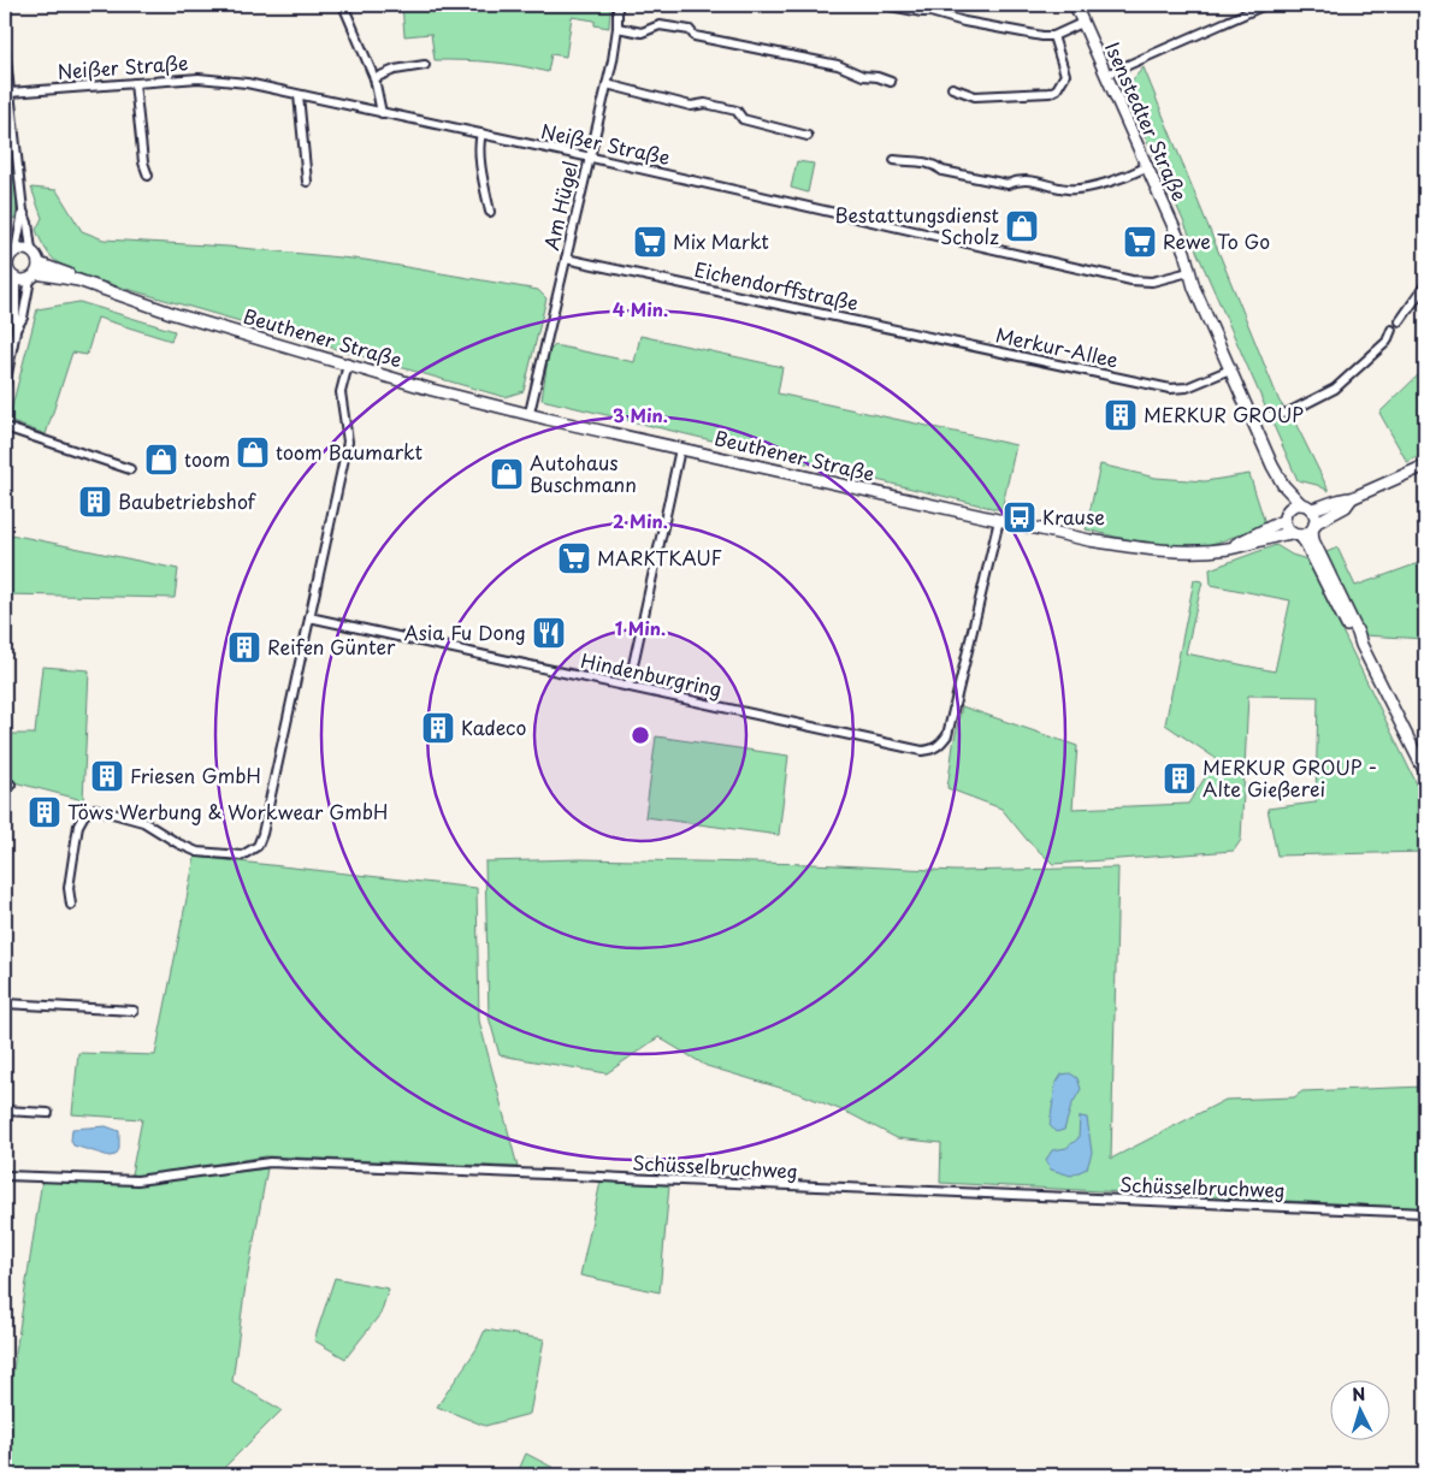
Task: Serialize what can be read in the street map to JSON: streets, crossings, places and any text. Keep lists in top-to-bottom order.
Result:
{
  "streets": {
    "main road": ["Isenstedter Straße", "Beuthener Straße"],
    "street": [
      "Neißer Straße",
      "Am Hügel",
      "Eichendorffstraße",
      "Merkur-Allee",
      "Hindenburgring",
      "Schüsselbruchweg"
    ]
  },
  "crossings": [
    ["Neißer Straße", "Isenstedter Straße"],
    ["Neißer Straße", "Am Hügel"],
    ["Isenstedter Straße", "Beuthener Straße"],
    ["Isenstedter Straße", "Merkur-Allee"],
    ["Am Hügel", "Eichendorffstraße"],
    ["Am Hügel", "Beuthener Straße"],
    ["Eichendorffstraße", "Merkur-Allee"],
    ["Beuthener Straße", "Hindenburgring"]
  ],
  "places": {
    "shop": [
      "Bestattungsdienst Scholz",
      "toom Baumarkt",
      "toom",
      "Autohaus Buschmann"
    ],
    "supermarket": ["Mix Markt", "Rewe To Go", "MARKTKAUF"],
    "building": [
      "MERKUR GROUP",
      "Baubetriebshof",
      "Reifen Günter",
      "Kadeco",
      "Friesen GmbH",
      "MERKUR GROUP - Alte Gießerei",
      "Töws Werbung & Workwear GmbH"
    ],
    "bus stop": ["Krause"],
    "restaurant": ["Asia Fu Dong"]
  },
  "north": "top",
  "rings": [
    "4 Min.",
    "3 Min.",
    "2 Min.",
    "1 Min."
  ]
}
